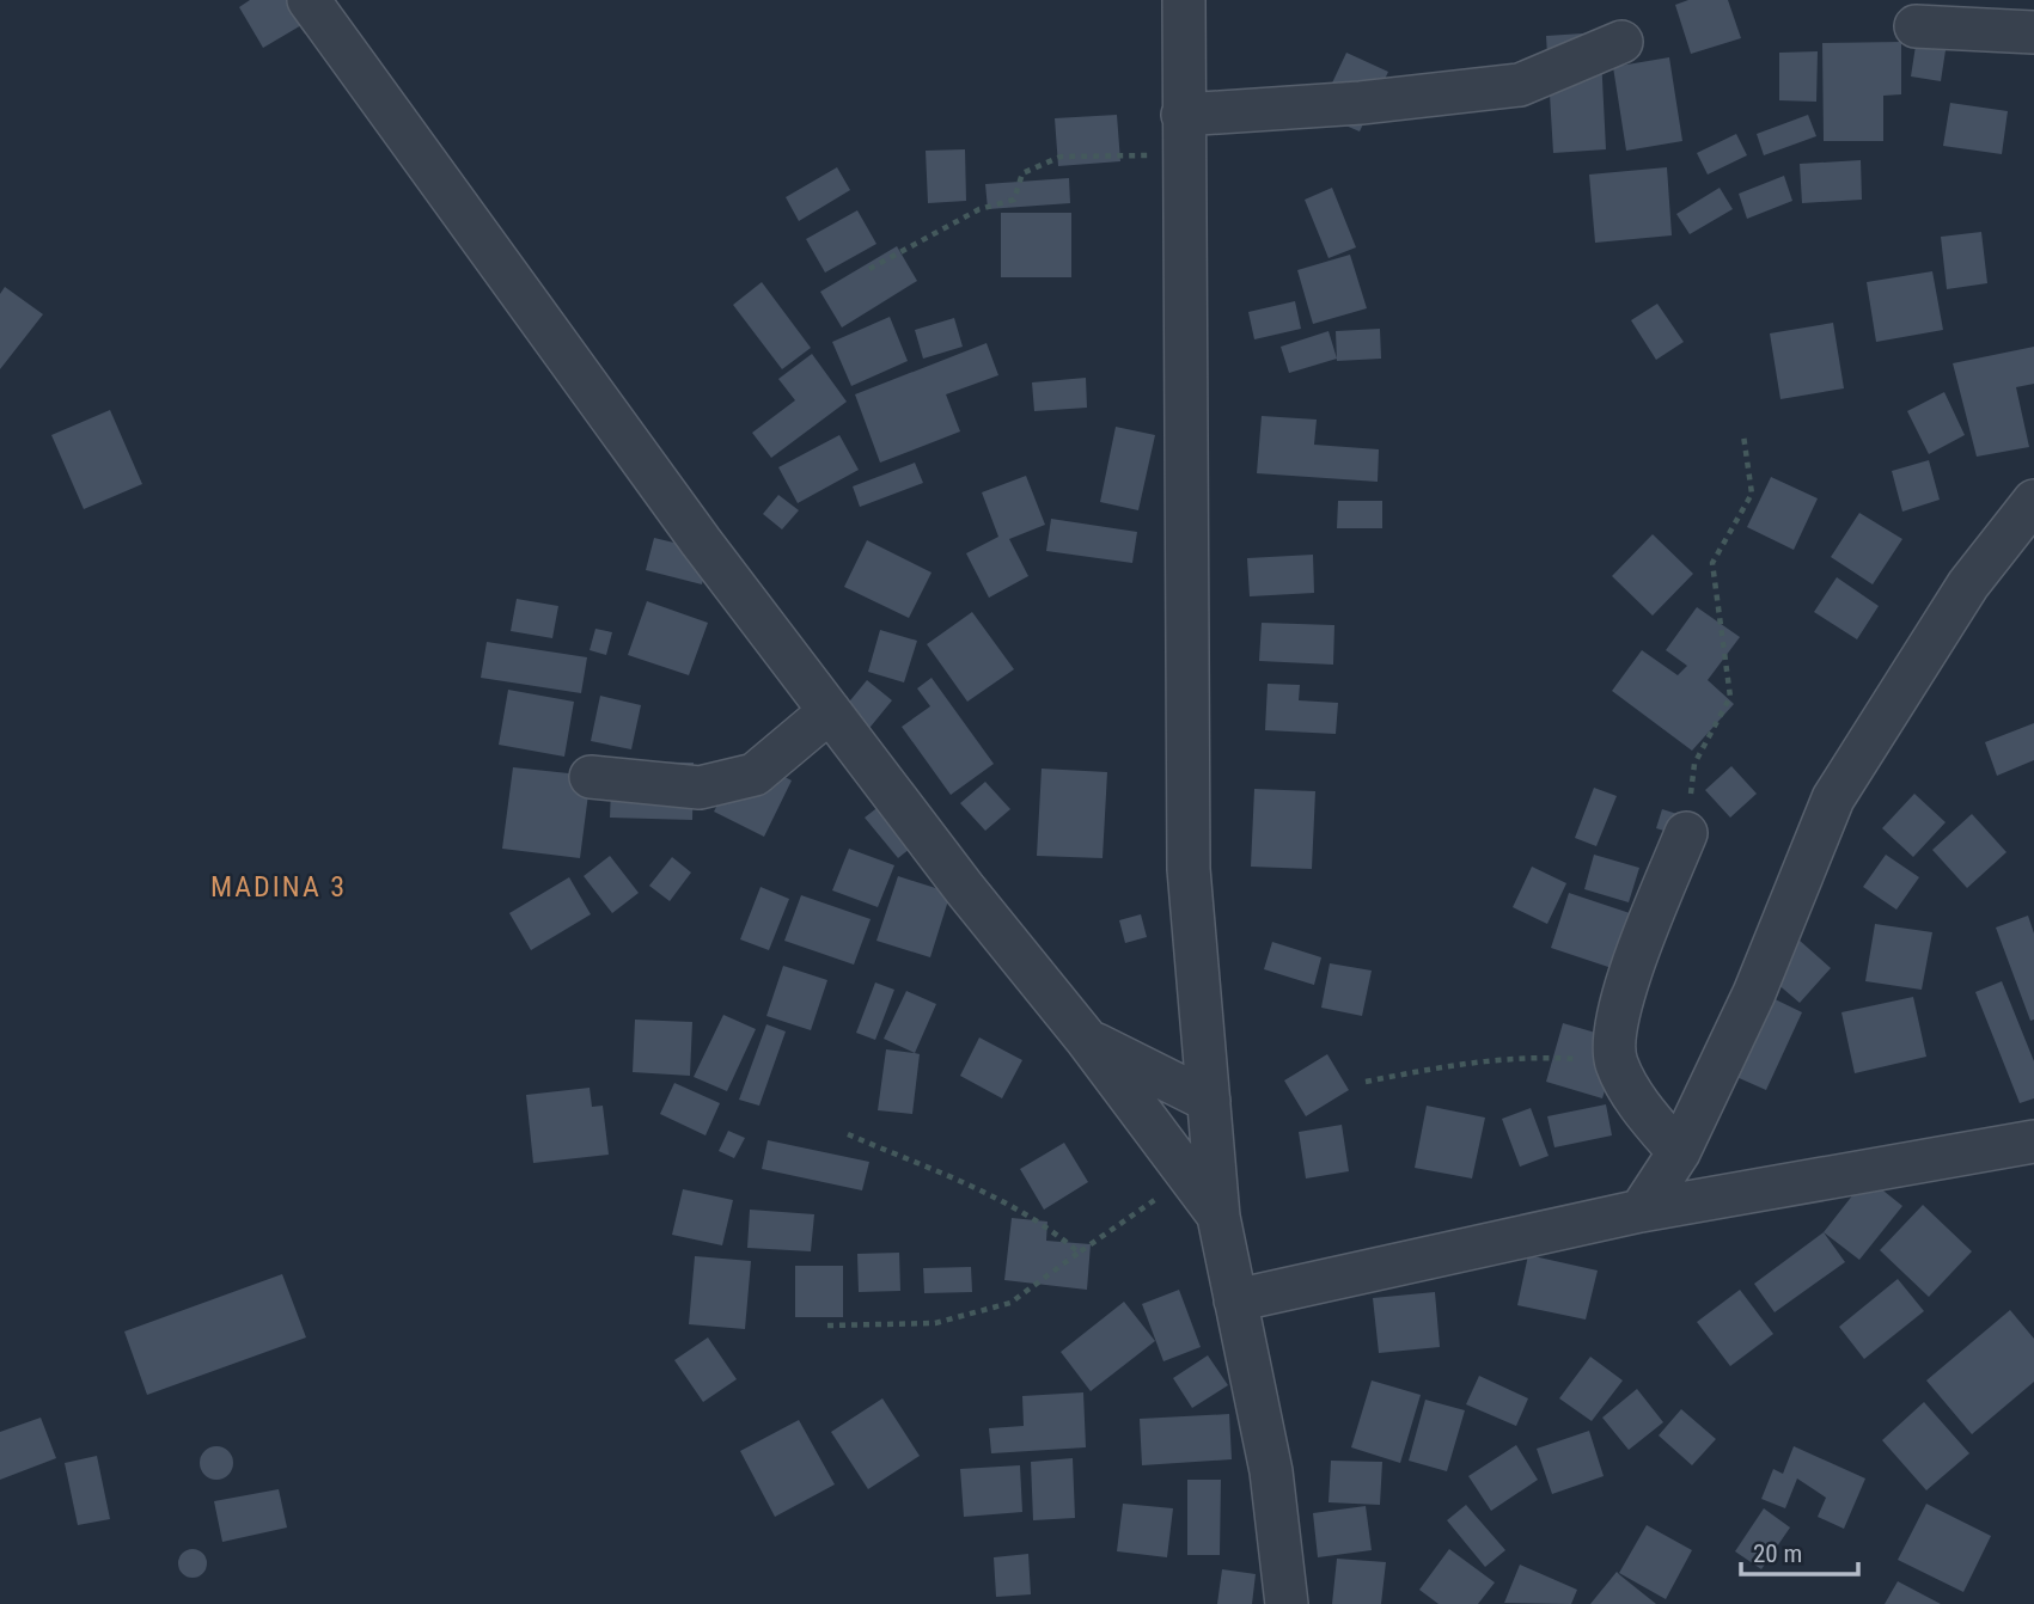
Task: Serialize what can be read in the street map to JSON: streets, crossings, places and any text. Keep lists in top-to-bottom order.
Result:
{
  "districts": ["MADINA 3"],
  "scale_bar": "20 m"
}
